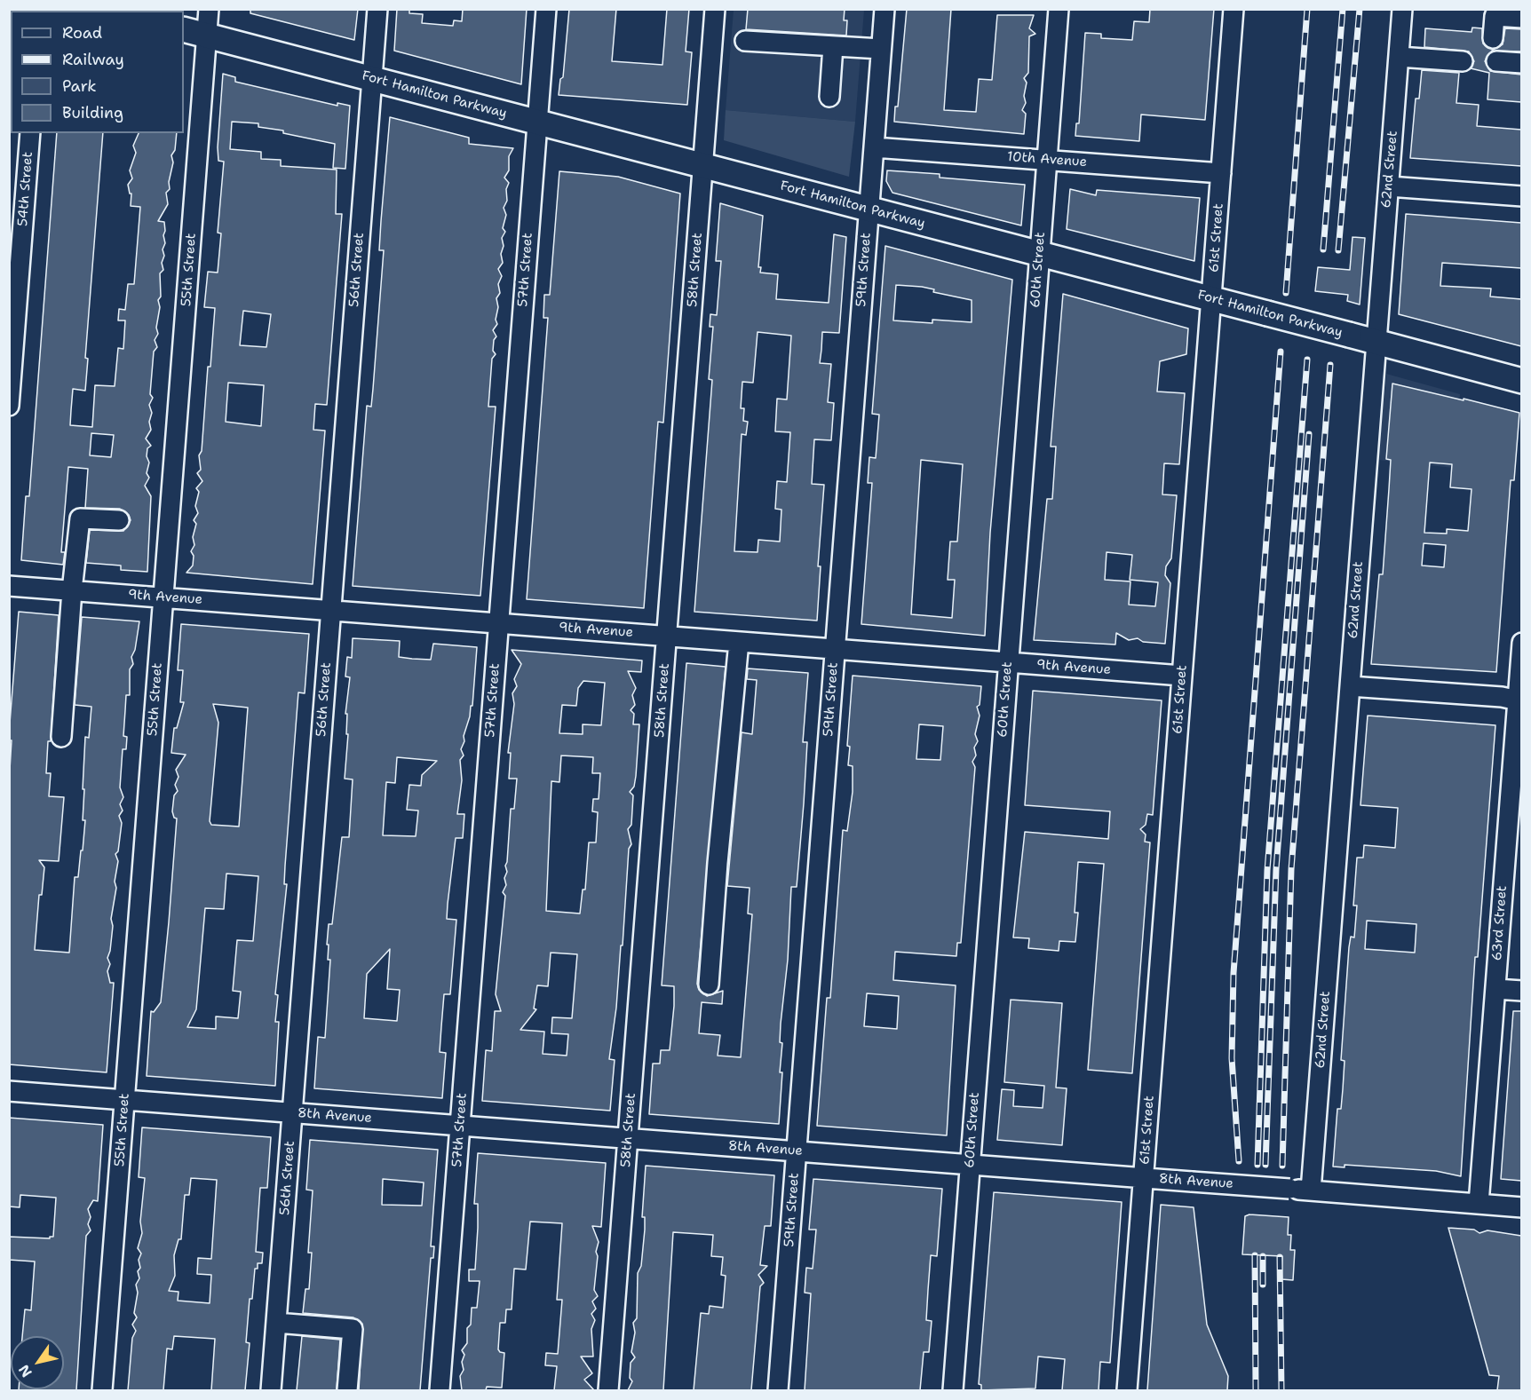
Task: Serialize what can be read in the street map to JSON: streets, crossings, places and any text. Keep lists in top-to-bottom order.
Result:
{
  "streets": {
    "main road": ["Fort Hamilton Parkway"],
    "street": [
      "10th Avenue",
      "62nd Street",
      "54th Street",
      "61st Street",
      "55th Street",
      "56th Street",
      "57th Street",
      "58th Street",
      "59th Street",
      "60th Street",
      "9th Avenue",
      "63rd Street",
      "8th Avenue"
    ]
  },
  "crossings": [
    ["Fort Hamilton Parkway", "62nd Street"],
    ["Fort Hamilton Parkway", "61st Street"],
    ["Fort Hamilton Parkway", "55th Street"],
    ["Fort Hamilton Parkway", "56th Street"],
    ["Fort Hamilton Parkway", "57th Street"],
    ["Fort Hamilton Parkway", "58th Street"],
    ["Fort Hamilton Parkway", "59th Street"],
    ["Fort Hamilton Parkway", "60th Street"],
    ["10th Avenue", "61st Street"],
    ["10th Avenue", "59th Street"],
    ["10th Avenue", "60th Street"],
    ["62nd Street", "8th Avenue"],
    ["61st Street", "9th Avenue"],
    ["61st Street", "8th Avenue"],
    ["55th Street", "9th Avenue"],
    ["55th Street", "8th Avenue"],
    ["56th Street", "9th Avenue"],
    ["56th Street", "8th Avenue"],
    ["57th Street", "9th Avenue"],
    ["57th Street", "8th Avenue"],
    ["58th Street", "9th Avenue"],
    ["58th Street", "8th Avenue"],
    ["59th Street", "9th Avenue"],
    ["59th Street", "8th Avenue"],
    ["60th Street", "9th Avenue"],
    ["60th Street", "8th Avenue"],
    ["63rd Street", "8th Avenue"]
  ],
  "legend": [
    "Road",
    "Railway",
    "Park",
    "Building"
  ],
  "north": "bottom left"
}
